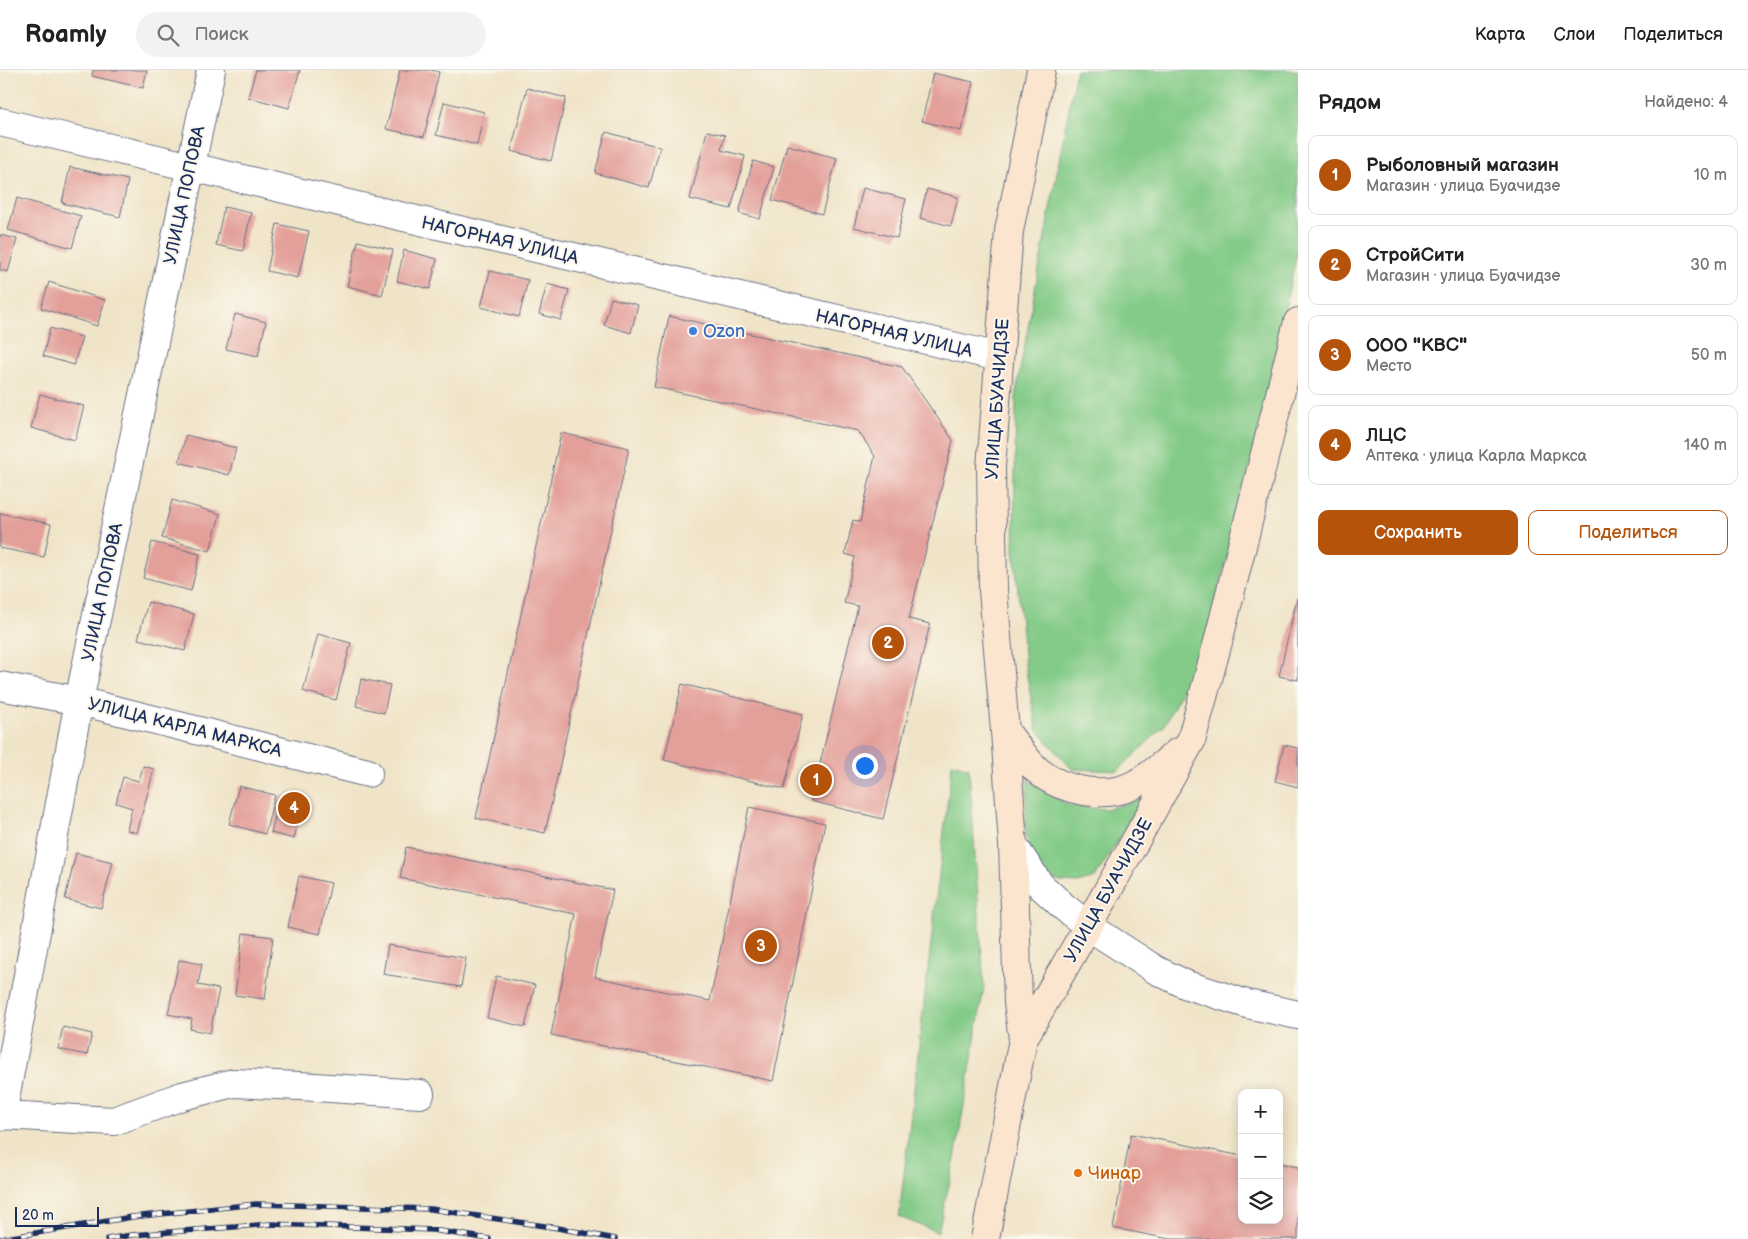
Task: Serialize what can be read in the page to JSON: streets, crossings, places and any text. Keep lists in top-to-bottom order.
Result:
{
  "streets": {
    "main road": ["УЛИЦА БУАЧИДЗЕ"],
    "street": ["УЛИЦА ПОПОВА", "НАГОРНАЯ УЛИЦА", "УЛИЦА КАРЛА МАРКСА"]
  },
  "crossings": [
    ["УЛИЦА ПОПОВА", "НАГОРНАЯ УЛИЦА"],
    ["УЛИЦА ПОПОВА", "УЛИЦА КАРЛА МАРКСА"],
    ["НАГОРНАЯ УЛИЦА", "УЛИЦА БУАЧИДЗЕ"]
  ],
  "places": ["Ozon", "Чинар"],
  "scale_bar": "20 m",
  "page": {
    "header": "Roamly",
    "search": "Поиск",
    "nav": ["Карта", "Слои", "Поделиться"],
    "heading": ["Рядом", "Найдено: 4"],
    "list": [
      {
        "mark": "1",
        "name": "Рыболовный магазин",
        "note": "Магазин · улица Буачидзе",
        "value": "10 m"
      },
      {
        "mark": "2",
        "name": "СтройСити",
        "note": "Магазин · улица Буачидзе",
        "value": "30 m"
      },
      {
        "mark": "3",
        "name": "ООО \"КВС\"",
        "note": "Место",
        "value": "50 m"
      },
      {
        "mark": "4",
        "name": "ЛЦС",
        "note": "Аптека · улица Карла Маркса",
        "value": "140 m"
      }
    ],
    "buttons": ["Сохранить", "Поделиться"],
    "pins": [
      "2",
      "1",
      "4",
      "3"
    ],
    "map_buttons": ["+", "−"],
    "scale": "20 m"
  }
}
